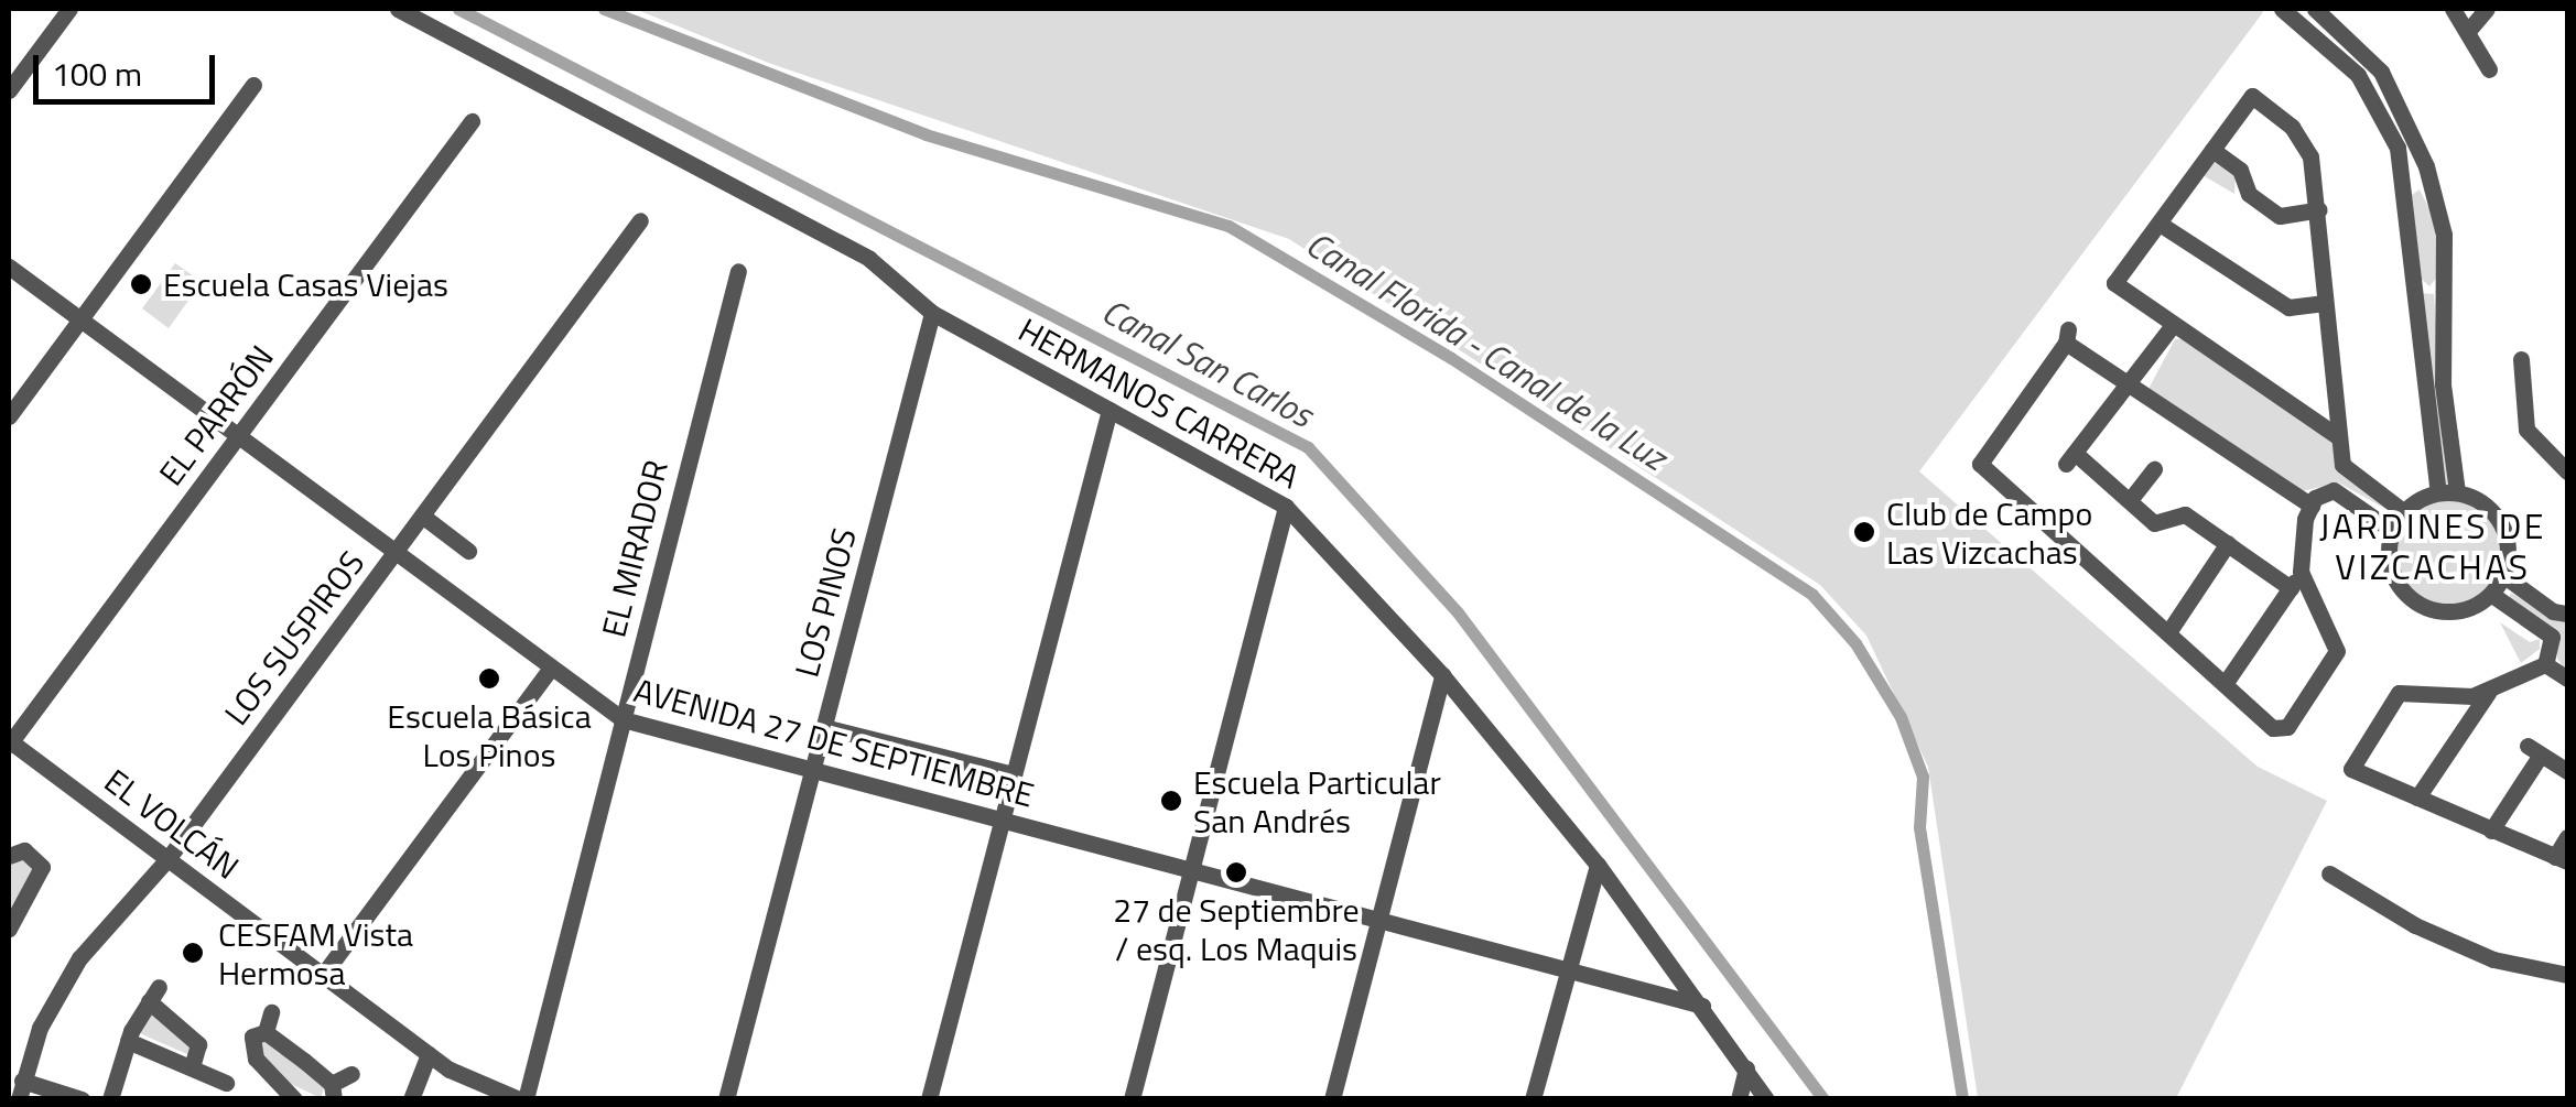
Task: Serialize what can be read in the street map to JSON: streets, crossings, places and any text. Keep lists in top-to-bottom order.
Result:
{
  "streets": {
    "street": [
      "HERMANOS CARRERA",
      "EL PARRÓN",
      "EL MIRADOR",
      "LOS PINOS",
      "LOS SUSPIROS",
      "AVENIDA 27 DE SEPTIEMBRE",
      "EL VOLCÁN"
    ]
  },
  "crossings": [
    ["HERMANOS CARRERA", "LOS PINOS"],
    ["HERMANOS CARRERA", "AVENIDA 27 DE SEPTIEMBRE"],
    ["EL PARRÓN", "AVENIDA 27 DE SEPTIEMBRE"],
    ["EL PARRÓN", "EL VOLCÁN"],
    ["EL MIRADOR", "AVENIDA 27 DE SEPTIEMBRE"],
    ["EL MIRADOR", "EL VOLCÁN"],
    ["LOS PINOS", "AVENIDA 27 DE SEPTIEMBRE"],
    ["LOS SUSPIROS", "AVENIDA 27 DE SEPTIEMBRE"],
    ["LOS SUSPIROS", "EL VOLCÁN"]
  ],
  "districts": ["JARDINES DE VIZCACHAS"],
  "water": ["Canal Florida - Canal de la Luz", "Canal San Carlos"],
  "places": [
    "Escuela Casas Viejas",
    "Club de Campo Las Vizcachas",
    "Escuela Básica Los Pinos",
    "Escuela Particular San Andrés",
    "27 de Septiembre / esq. Los Maquis",
    "CESFAM Vista Hermosa"
  ],
  "scale_bar": "100 m"
}
